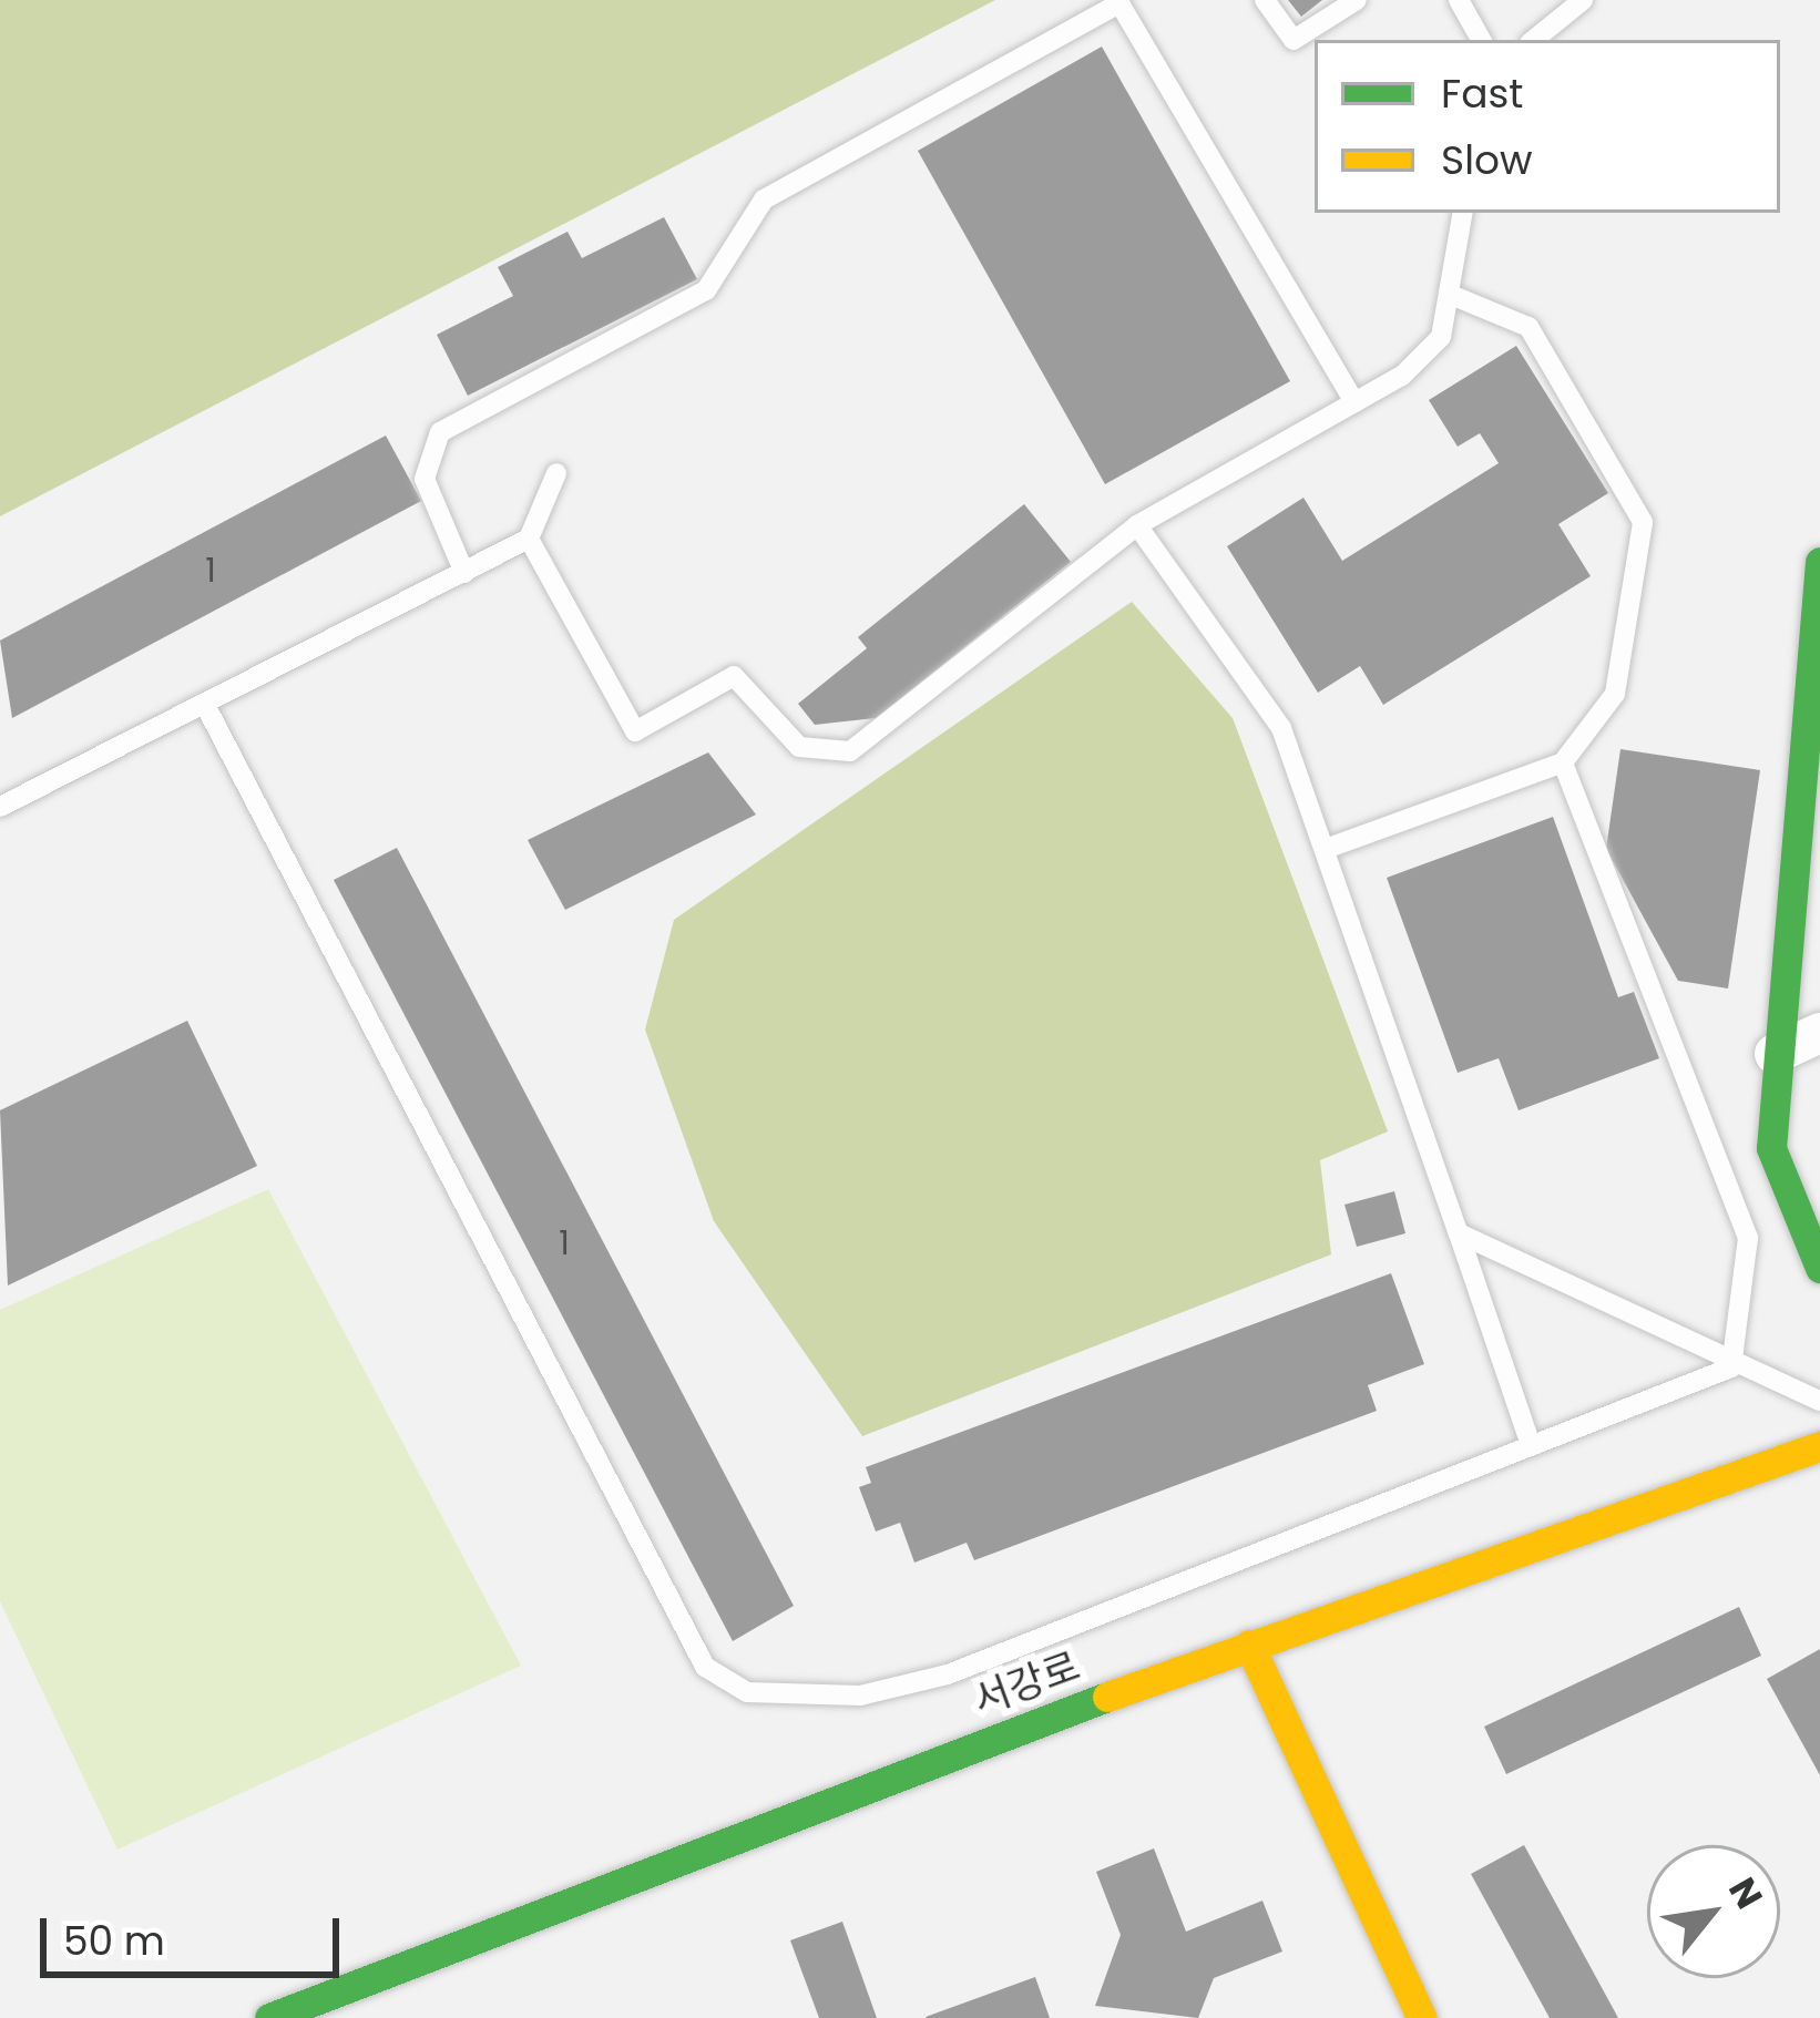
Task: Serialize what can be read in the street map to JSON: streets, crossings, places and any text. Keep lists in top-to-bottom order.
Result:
{
  "streets": {
    "main road": ["서강로"]
  },
  "house_numbers": ["1", "1"],
  "legend": ["Fast", "Slow"],
  "scale_bar": "50 m",
  "north": "top right"
}
